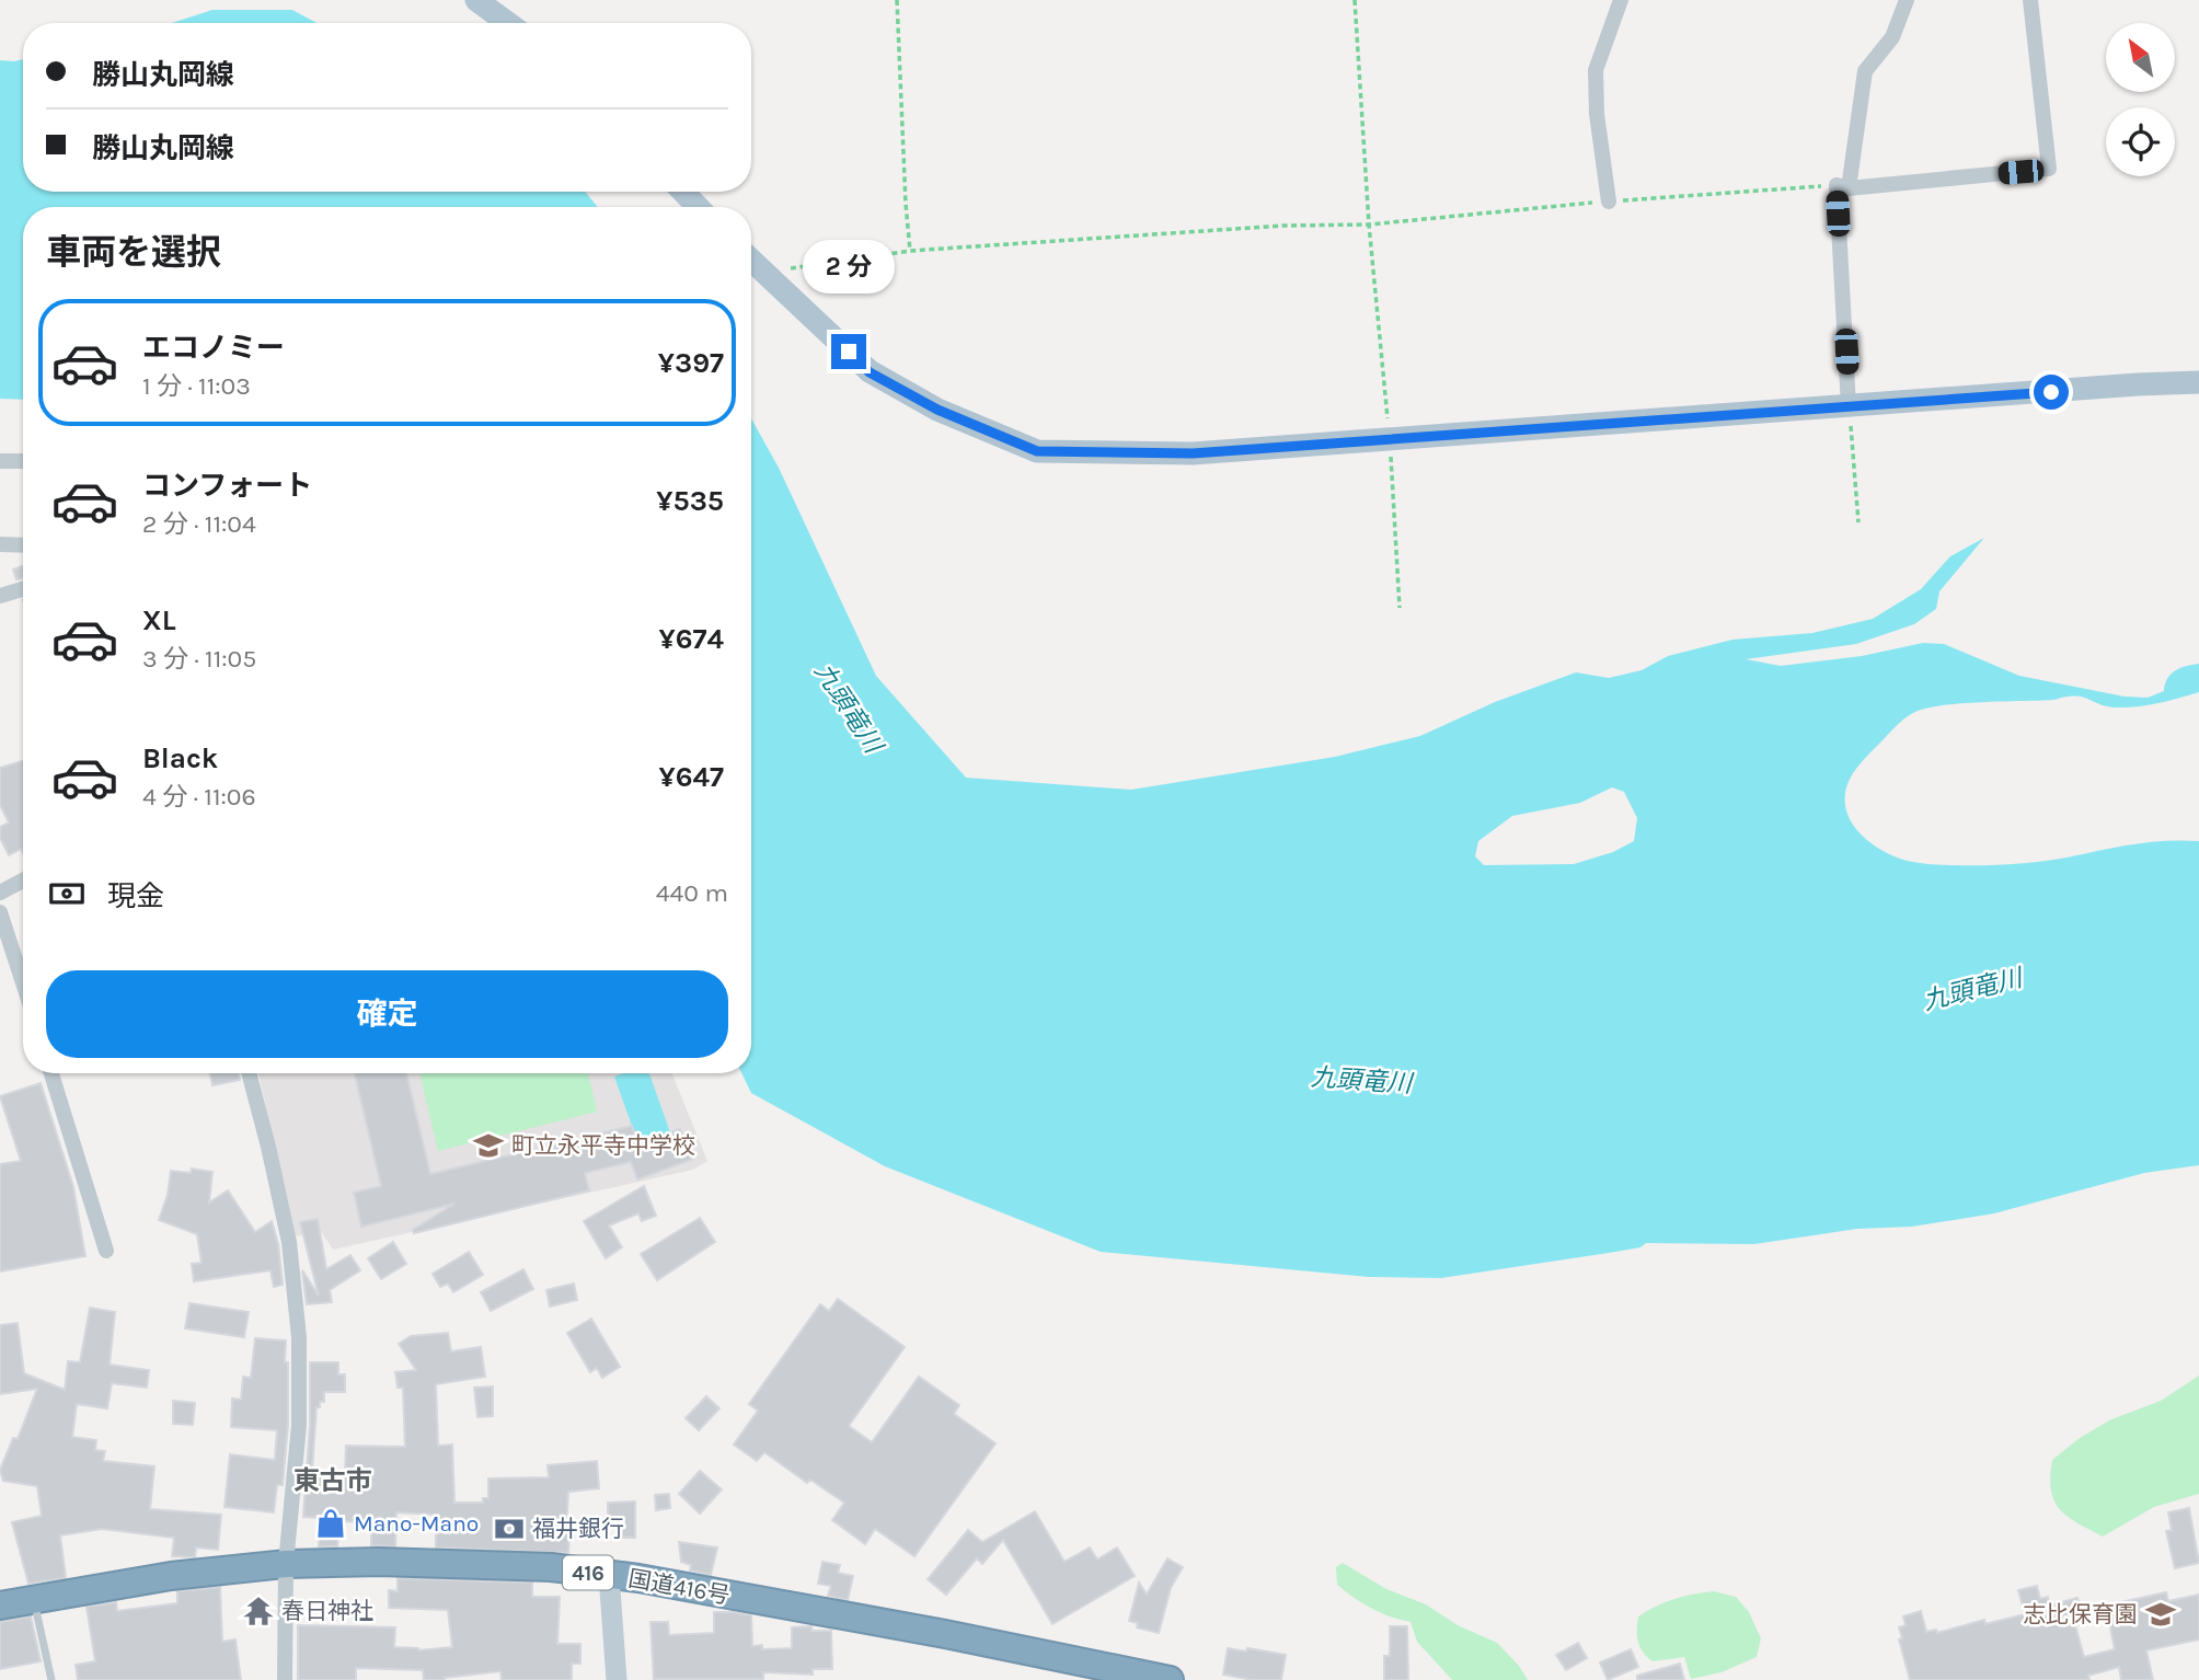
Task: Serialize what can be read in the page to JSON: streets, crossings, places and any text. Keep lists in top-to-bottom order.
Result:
{
  "streets": {
    "highway": ["416", "国道416号"]
  },
  "districts": ["東古市"],
  "water": ["九頭竜川"],
  "places": {
    "school or university": ["町立永平寺中学校", "志比保育園"],
    "shop": ["Mano-Mano"],
    "bank": ["福井銀行"],
    "temple": ["春日神社"]
  },
  "north": "top left",
  "page": {
    "banner": ["勝山丸岡線", "勝山丸岡線"],
    "heading": "車両を選択",
    "bubble": "2 分",
    "list": [
      {
        "name": "エコノミー",
        "note": "1 分 · 11:03",
        "value": "¥397"
      },
      {
        "name": "コンフォート",
        "note": "2 分 · 11:04",
        "value": "¥535"
      },
      {
        "name": "XL",
        "note": "3 分 · 11:05",
        "value": "¥674"
      },
      {
        "name": "Black",
        "note": "4 分 · 11:06",
        "value": "¥647"
      }
    ],
    "pay": ["現金", "440 m"],
    "buttons": "確定"
  }
}
